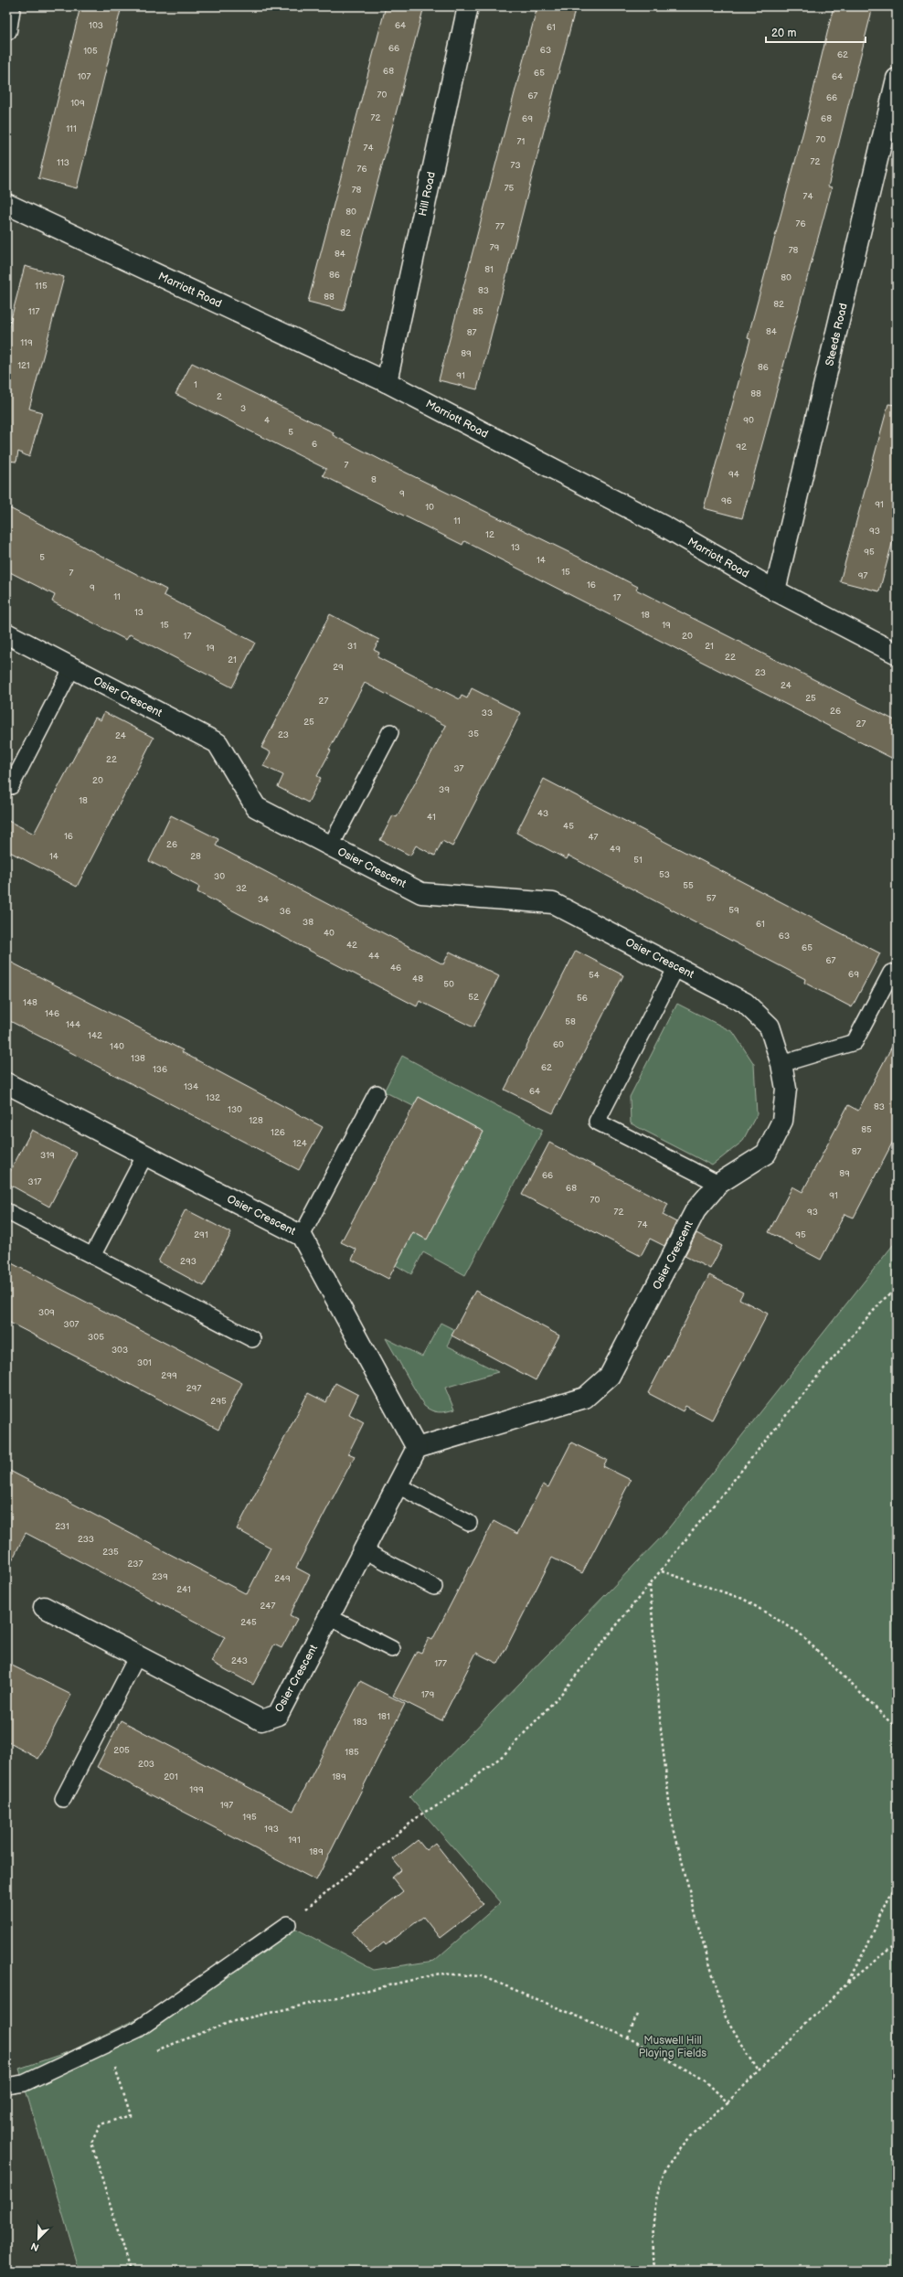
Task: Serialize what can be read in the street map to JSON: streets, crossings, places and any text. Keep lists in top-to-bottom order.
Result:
{
  "streets": {
    "street": [
      "Hill Road",
      "Marriott Road",
      "Steeds Road",
      "Osier Crescent"
    ]
  },
  "crossings": [
    ["Hill Road", "Marriott Road"],
    ["Marriott Road", "Steeds Road"]
  ],
  "parks": ["Muswell Hill Playing Fields"],
  "house_numbers": [
    "103",
    "64",
    "61",
    "66",
    "63",
    "105",
    "62",
    "68",
    "65",
    "107",
    "64",
    "70",
    "67",
    "66",
    "109",
    "72",
    "69",
    "68",
    "111",
    "70",
    "71",
    "74",
    "72",
    "113",
    "73",
    "76",
    "75",
    "78",
    "74",
    "80",
    "76",
    "77",
    "82",
    "79",
    "78",
    "84",
    "81",
    "86",
    "80",
    "115",
    "83",
    "88",
    "82",
    "117",
    "85",
    "84",
    "87",
    "119",
    "89",
    "121",
    "86",
    "91",
    "1",
    "88",
    "2",
    "3",
    "4",
    "90",
    "5",
    "6",
    "92",
    "7",
    "94",
    "8",
    "9",
    "96",
    "91",
    "10",
    "11",
    "93",
    "12",
    "13",
    "95",
    "5",
    "14",
    "15",
    "7",
    "97",
    "16",
    "9",
    "11",
    "17",
    "13",
    "18",
    "15",
    "19",
    "17",
    "20",
    "31",
    "21",
    "19",
    "22",
    "21",
    "29",
    "23",
    "24",
    "25",
    "27",
    "26",
    "33",
    "25",
    "27",
    "35",
    "23",
    "24",
    "22",
    "37",
    "20",
    "39",
    "18",
    "43",
    "41",
    "45",
    "16",
    "47",
    "26",
    "49",
    "14",
    "28",
    "51",
    "53",
    "30",
    "55",
    "32",
    "57",
    "34",
    "59",
    "36",
    "38",
    "61",
    "40",
    "63",
    "42",
    "65",
    "44",
    "67",
    "46",
    "69",
    "54",
    "48",
    "50",
    "52",
    "56",
    "148",
    "146",
    "58",
    "144",
    "142",
    "60",
    "140",
    "138",
    "62",
    "136",
    "134",
    "64",
    "132",
    "83",
    "130",
    "128",
    "85",
    "126",
    "124",
    "87",
    "319",
    "89",
    "66",
    "317",
    "68",
    "91",
    "70",
    "72",
    "93",
    "74",
    "291",
    "95",
    "293",
    "309",
    "307",
    "305",
    "303",
    "301",
    "299",
    "297",
    "295",
    "231",
    "233",
    "235",
    "237",
    "239",
    "249",
    "241",
    "247",
    "245",
    "243",
    "177",
    "179",
    "181",
    "183",
    "205",
    "185",
    "203",
    "201",
    "189",
    "199",
    "197",
    "195",
    "193",
    "191",
    "189"
  ],
  "scale_bar": "20 m",
  "north": "bottom left"
}
